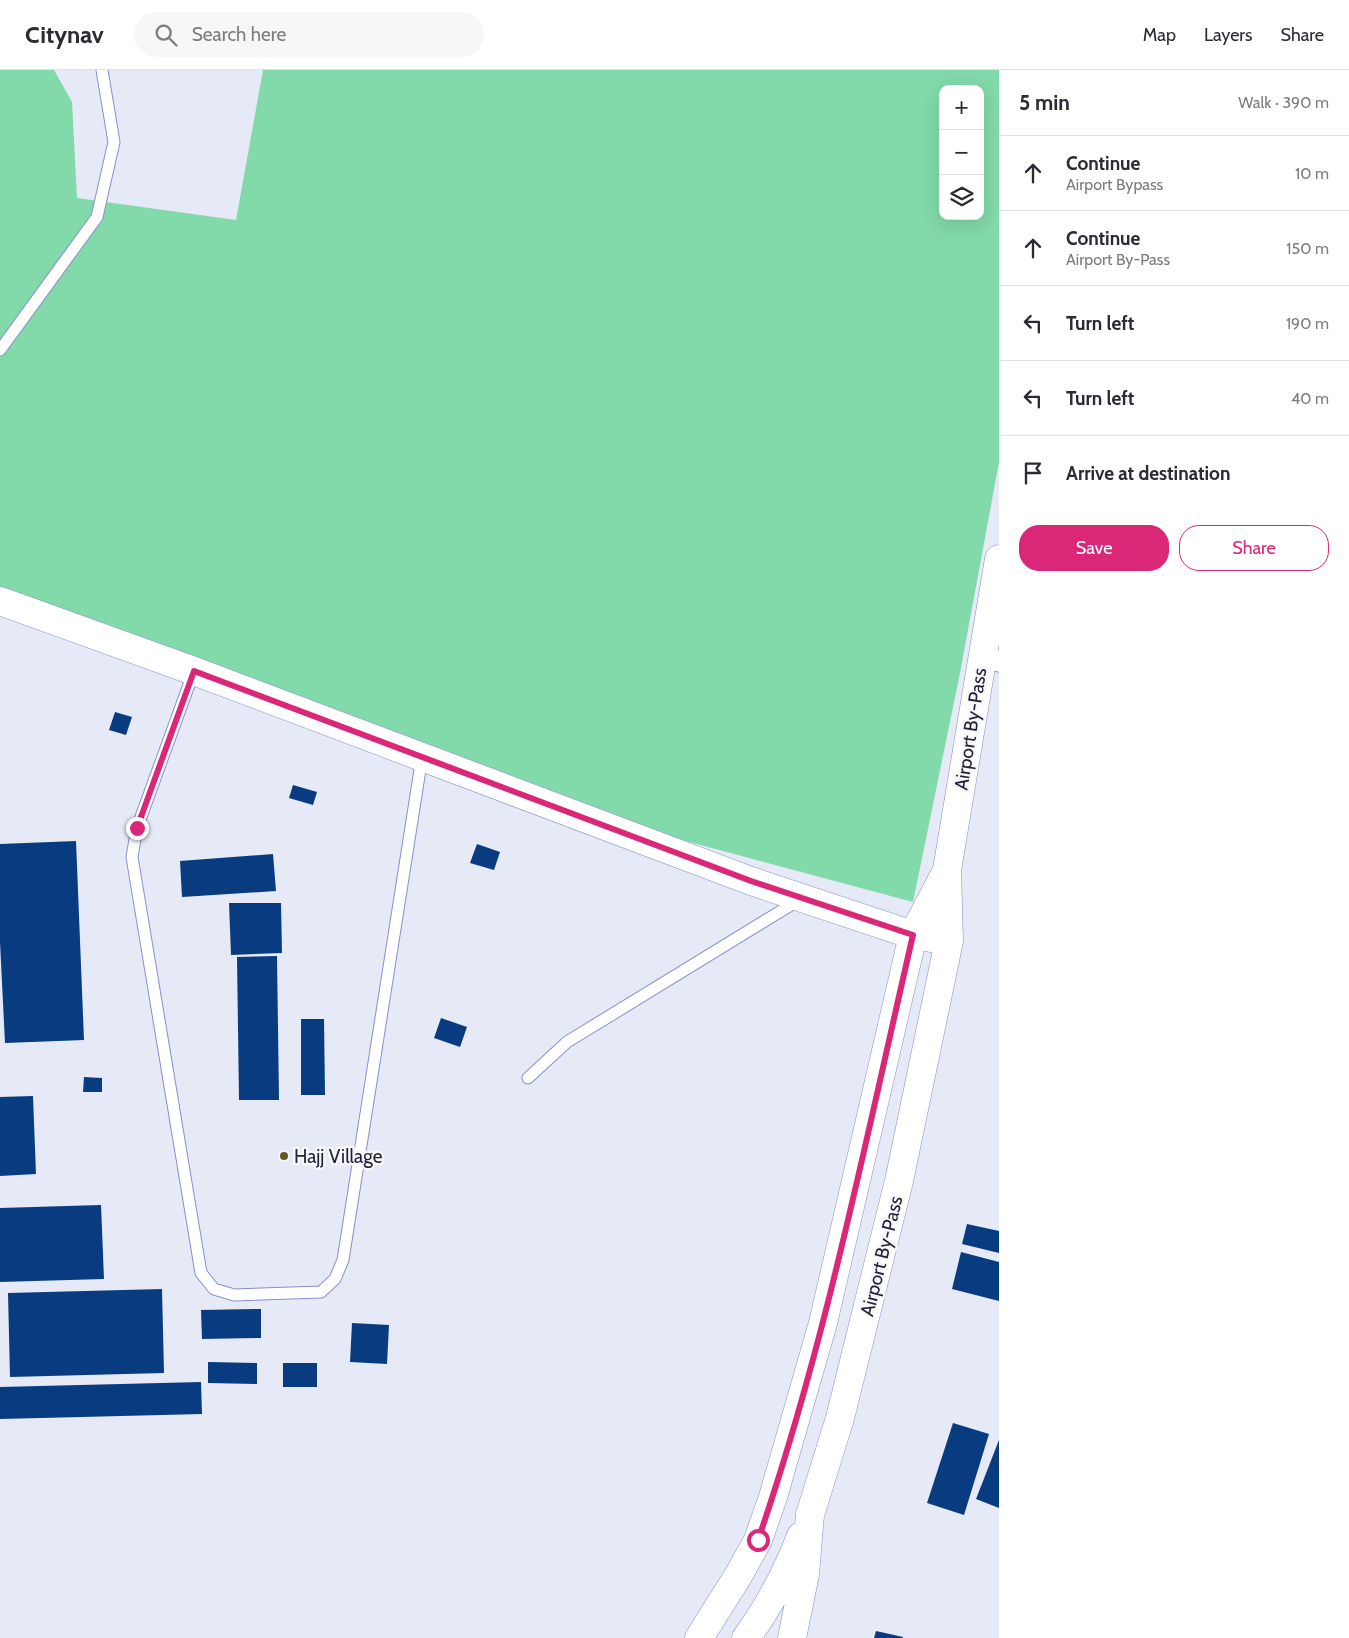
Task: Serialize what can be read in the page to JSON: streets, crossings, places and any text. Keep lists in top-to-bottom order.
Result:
{
  "streets": {
    "main road": ["Airport By-Pass"]
  },
  "places": ["Hajj Village"],
  "page": {
    "header": "Citynav",
    "search": "Search here",
    "nav": ["Map", "Layers", "Share"],
    "heading": ["5 min", "Walk · 390 m"],
    "map_buttons": ["+", "−"],
    "list": [
      ["Continue", "Airport Bypass", "10 m"],
      ["Continue", "Airport By-Pass", "150 m"],
      ["Turn left", "190 m"],
      ["Turn left", "40 m"],
      "Arrive at destination"
    ],
    "buttons": ["Save", "Share"]
  }
}
